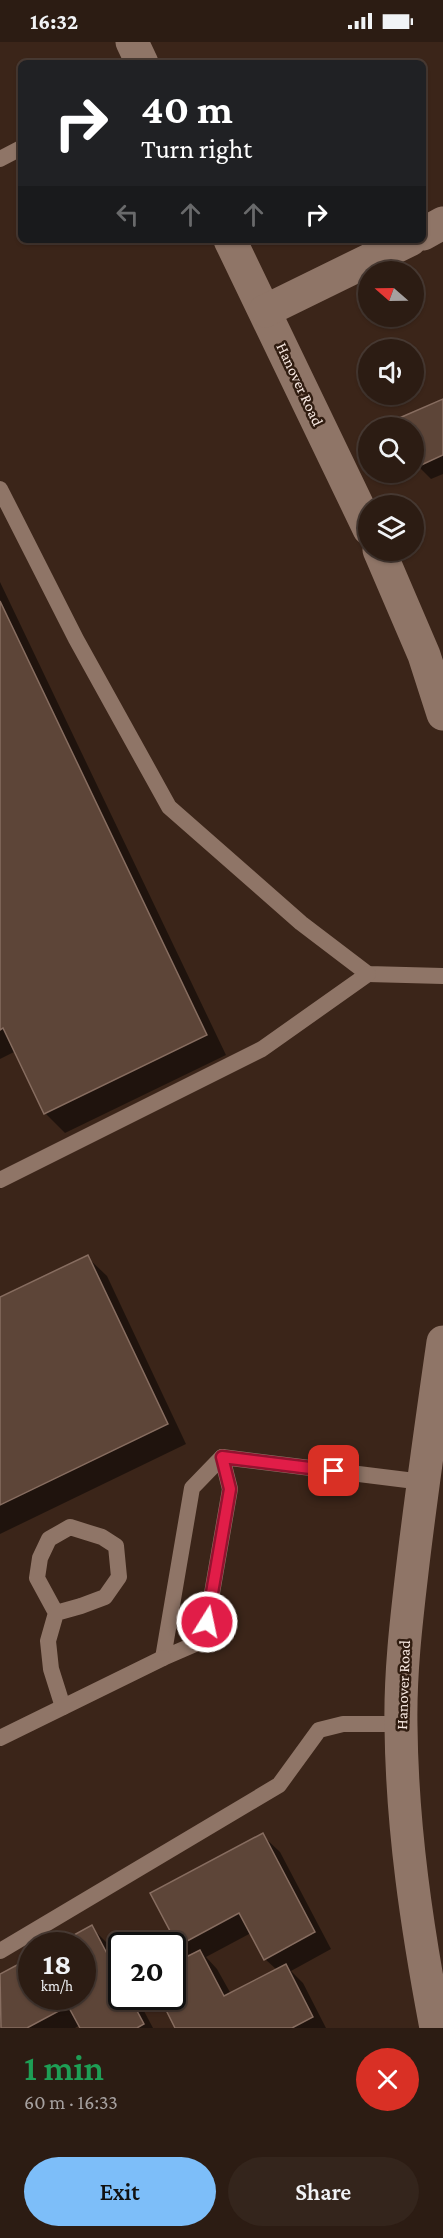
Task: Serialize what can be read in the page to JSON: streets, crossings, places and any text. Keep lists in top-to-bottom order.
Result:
{
  "streets": {
    "street": ["Hanover Road"]
  },
  "north": "left",
  "page": {
    "status": "16:32",
    "turn": ["40 m", "Turn right"],
    "speed": "18 km/h",
    "limit": "20",
    "heading": ["1 min", "60 m · 16:33"],
    "buttons": ["Exit", "Share"]
  }
}
